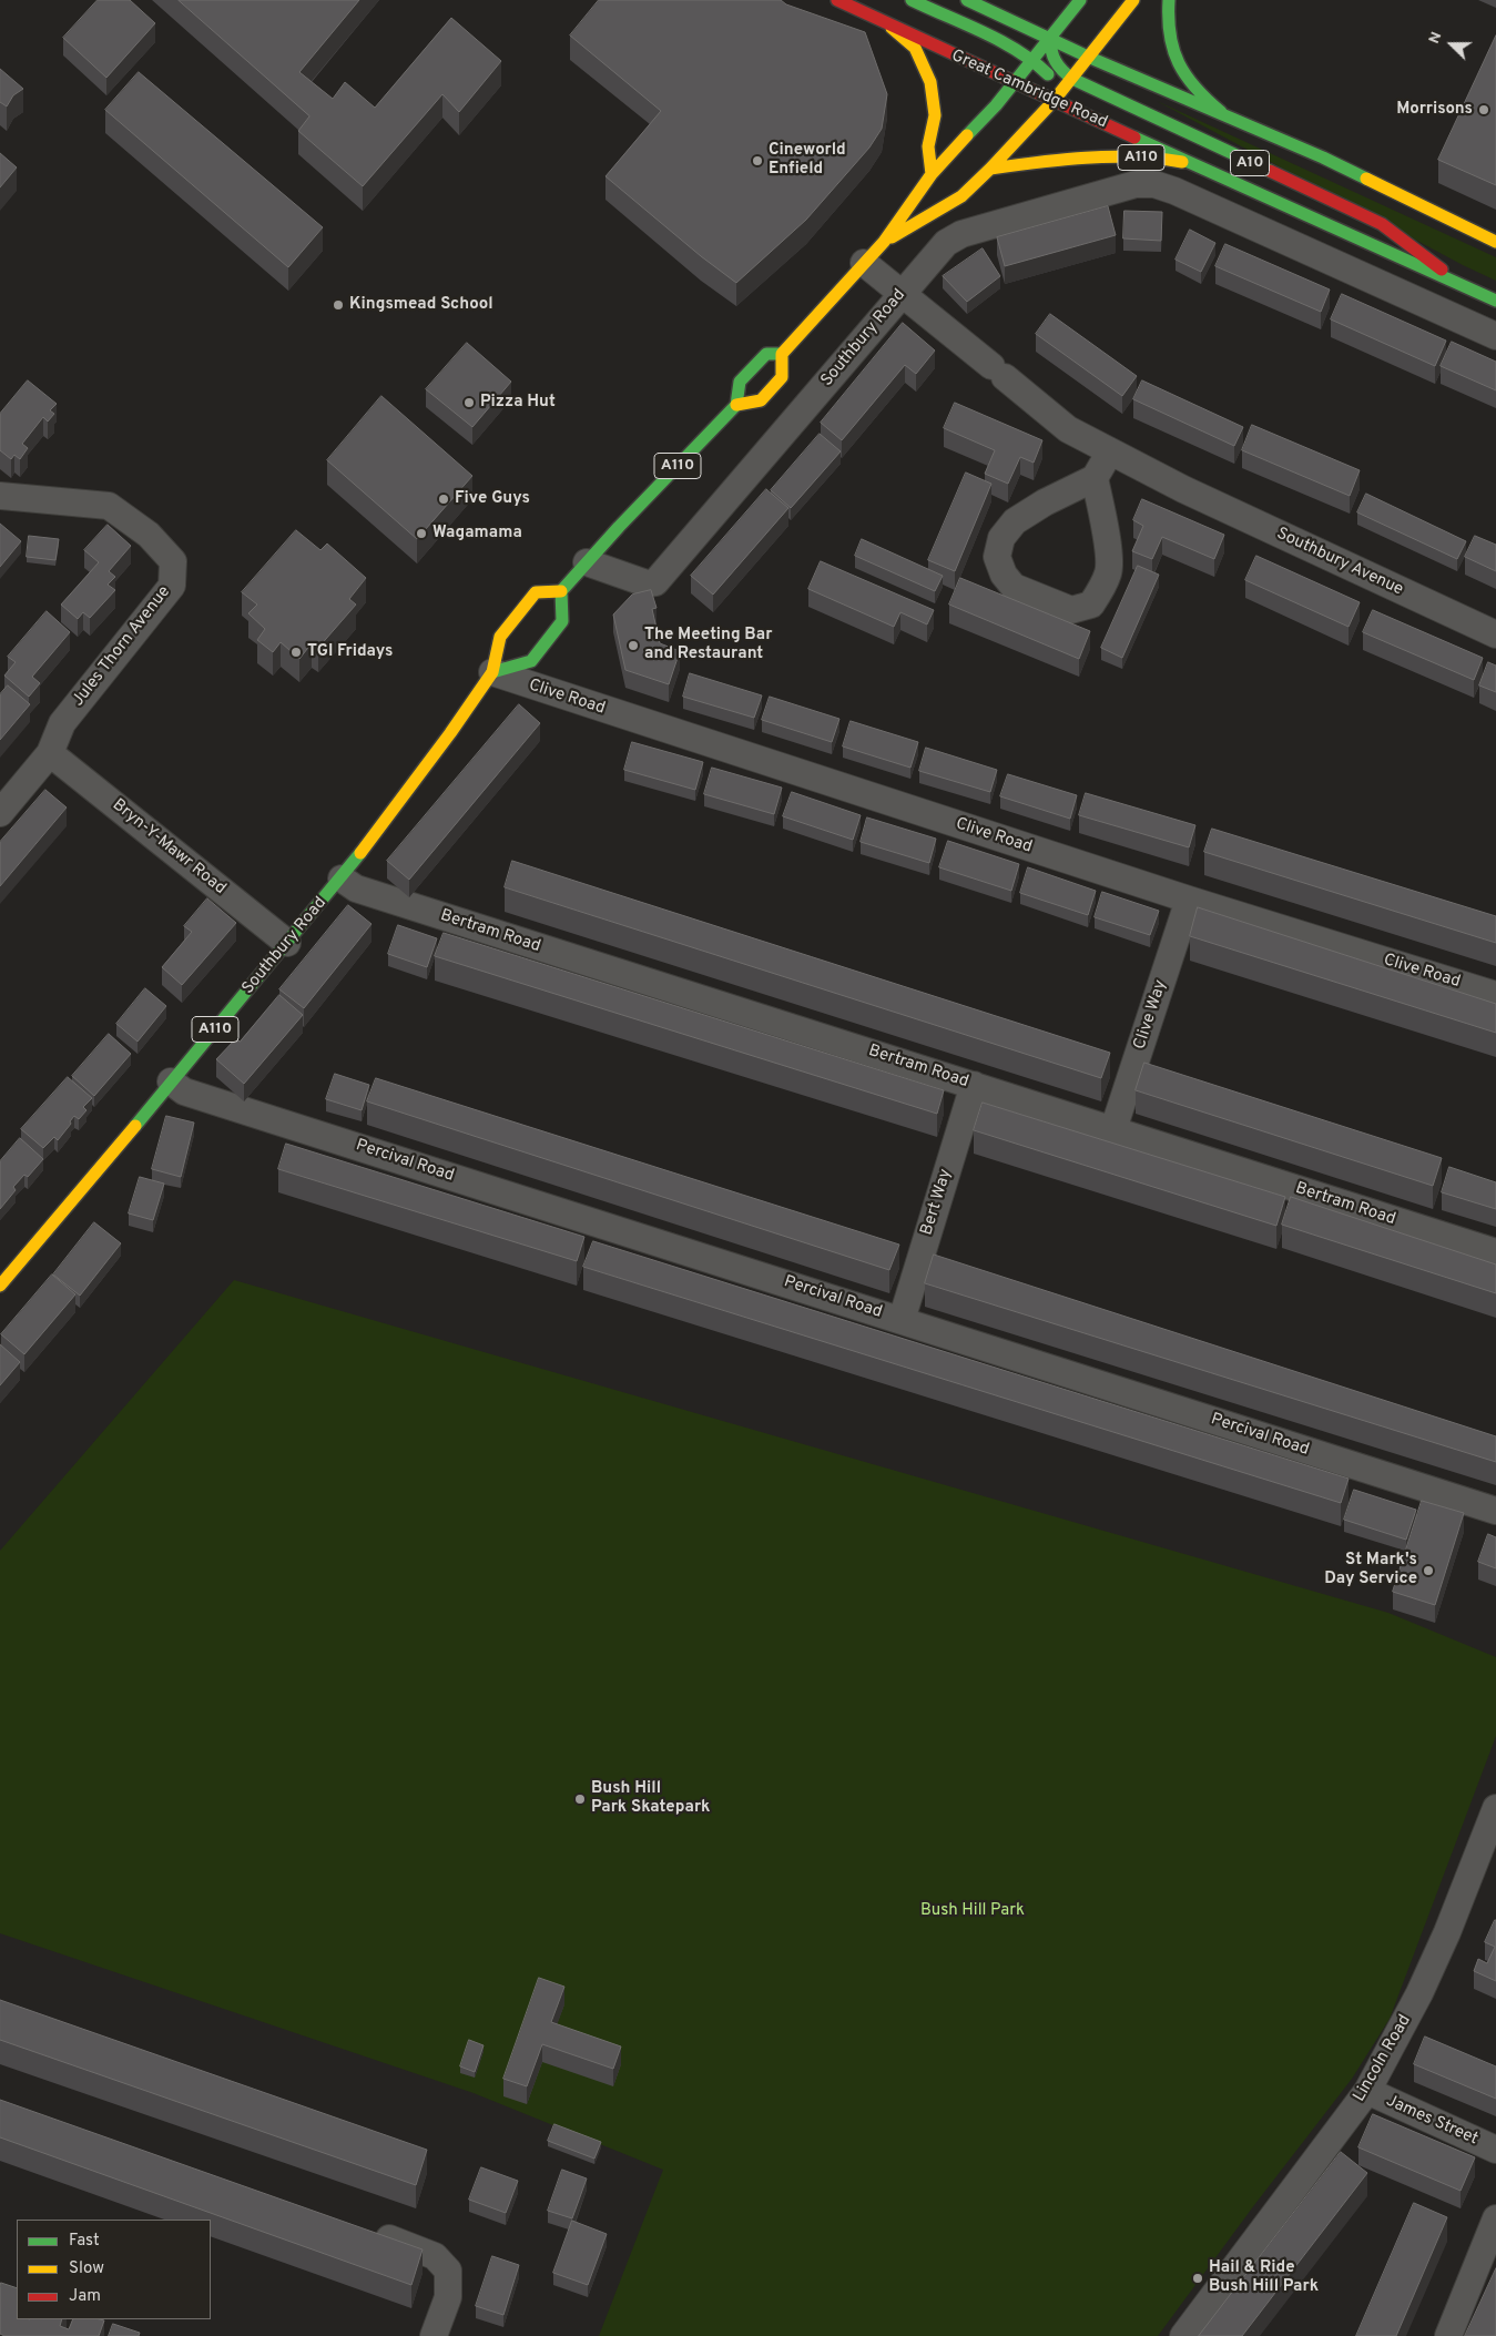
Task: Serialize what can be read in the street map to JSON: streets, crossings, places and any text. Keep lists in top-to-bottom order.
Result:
{
  "streets": {
    "main road": [
      "Great Cambridge Road",
      "A110",
      "A10",
      "Southbury Road"
    ],
    "street": [
      "Southbury Avenue",
      "Jules Thorn Avenue",
      "Clive Road",
      "Bryn-Y-Mawr Road",
      "Bertram Road",
      "Clive Way",
      "Percival Road",
      "Bert Way",
      "Lincoln Road",
      "James Street"
    ]
  },
  "crossings": [
    ["Great Cambridge Road", "A110"],
    ["Great Cambridge Road", "A10"],
    ["A110", "Southbury Road"],
    ["Southbury Road", "Southbury Avenue"],
    ["Southbury Road", "Clive Road"],
    ["Southbury Road", "Bryn-Y-Mawr Road"],
    ["Southbury Road", "Bertram Road"],
    ["Southbury Road", "Percival Road"],
    ["Jules Thorn Avenue", "Bryn-Y-Mawr Road"],
    ["Clive Road", "Clive Way"],
    ["Bertram Road", "Clive Way"],
    ["Bertram Road", "Bert Way"],
    ["Percival Road", "Bert Way"],
    ["Lincoln Road", "James Street"]
  ],
  "parks": ["Bush Hill Park"],
  "places": [
    "Morrisons",
    "Cineworld Enfield",
    "Kingsmead School",
    "Pizza Hut",
    "Five Guys",
    "Wagamama",
    "The Meeting Bar and Restaurant",
    "TGI Fridays",
    "St Mark's Day Service",
    "Bush Hill Park Skatepark",
    "Hail & Ride Bush Hill Park"
  ],
  "legend": ["Fast", "Slow", "Jam"],
  "north": "left"
}
